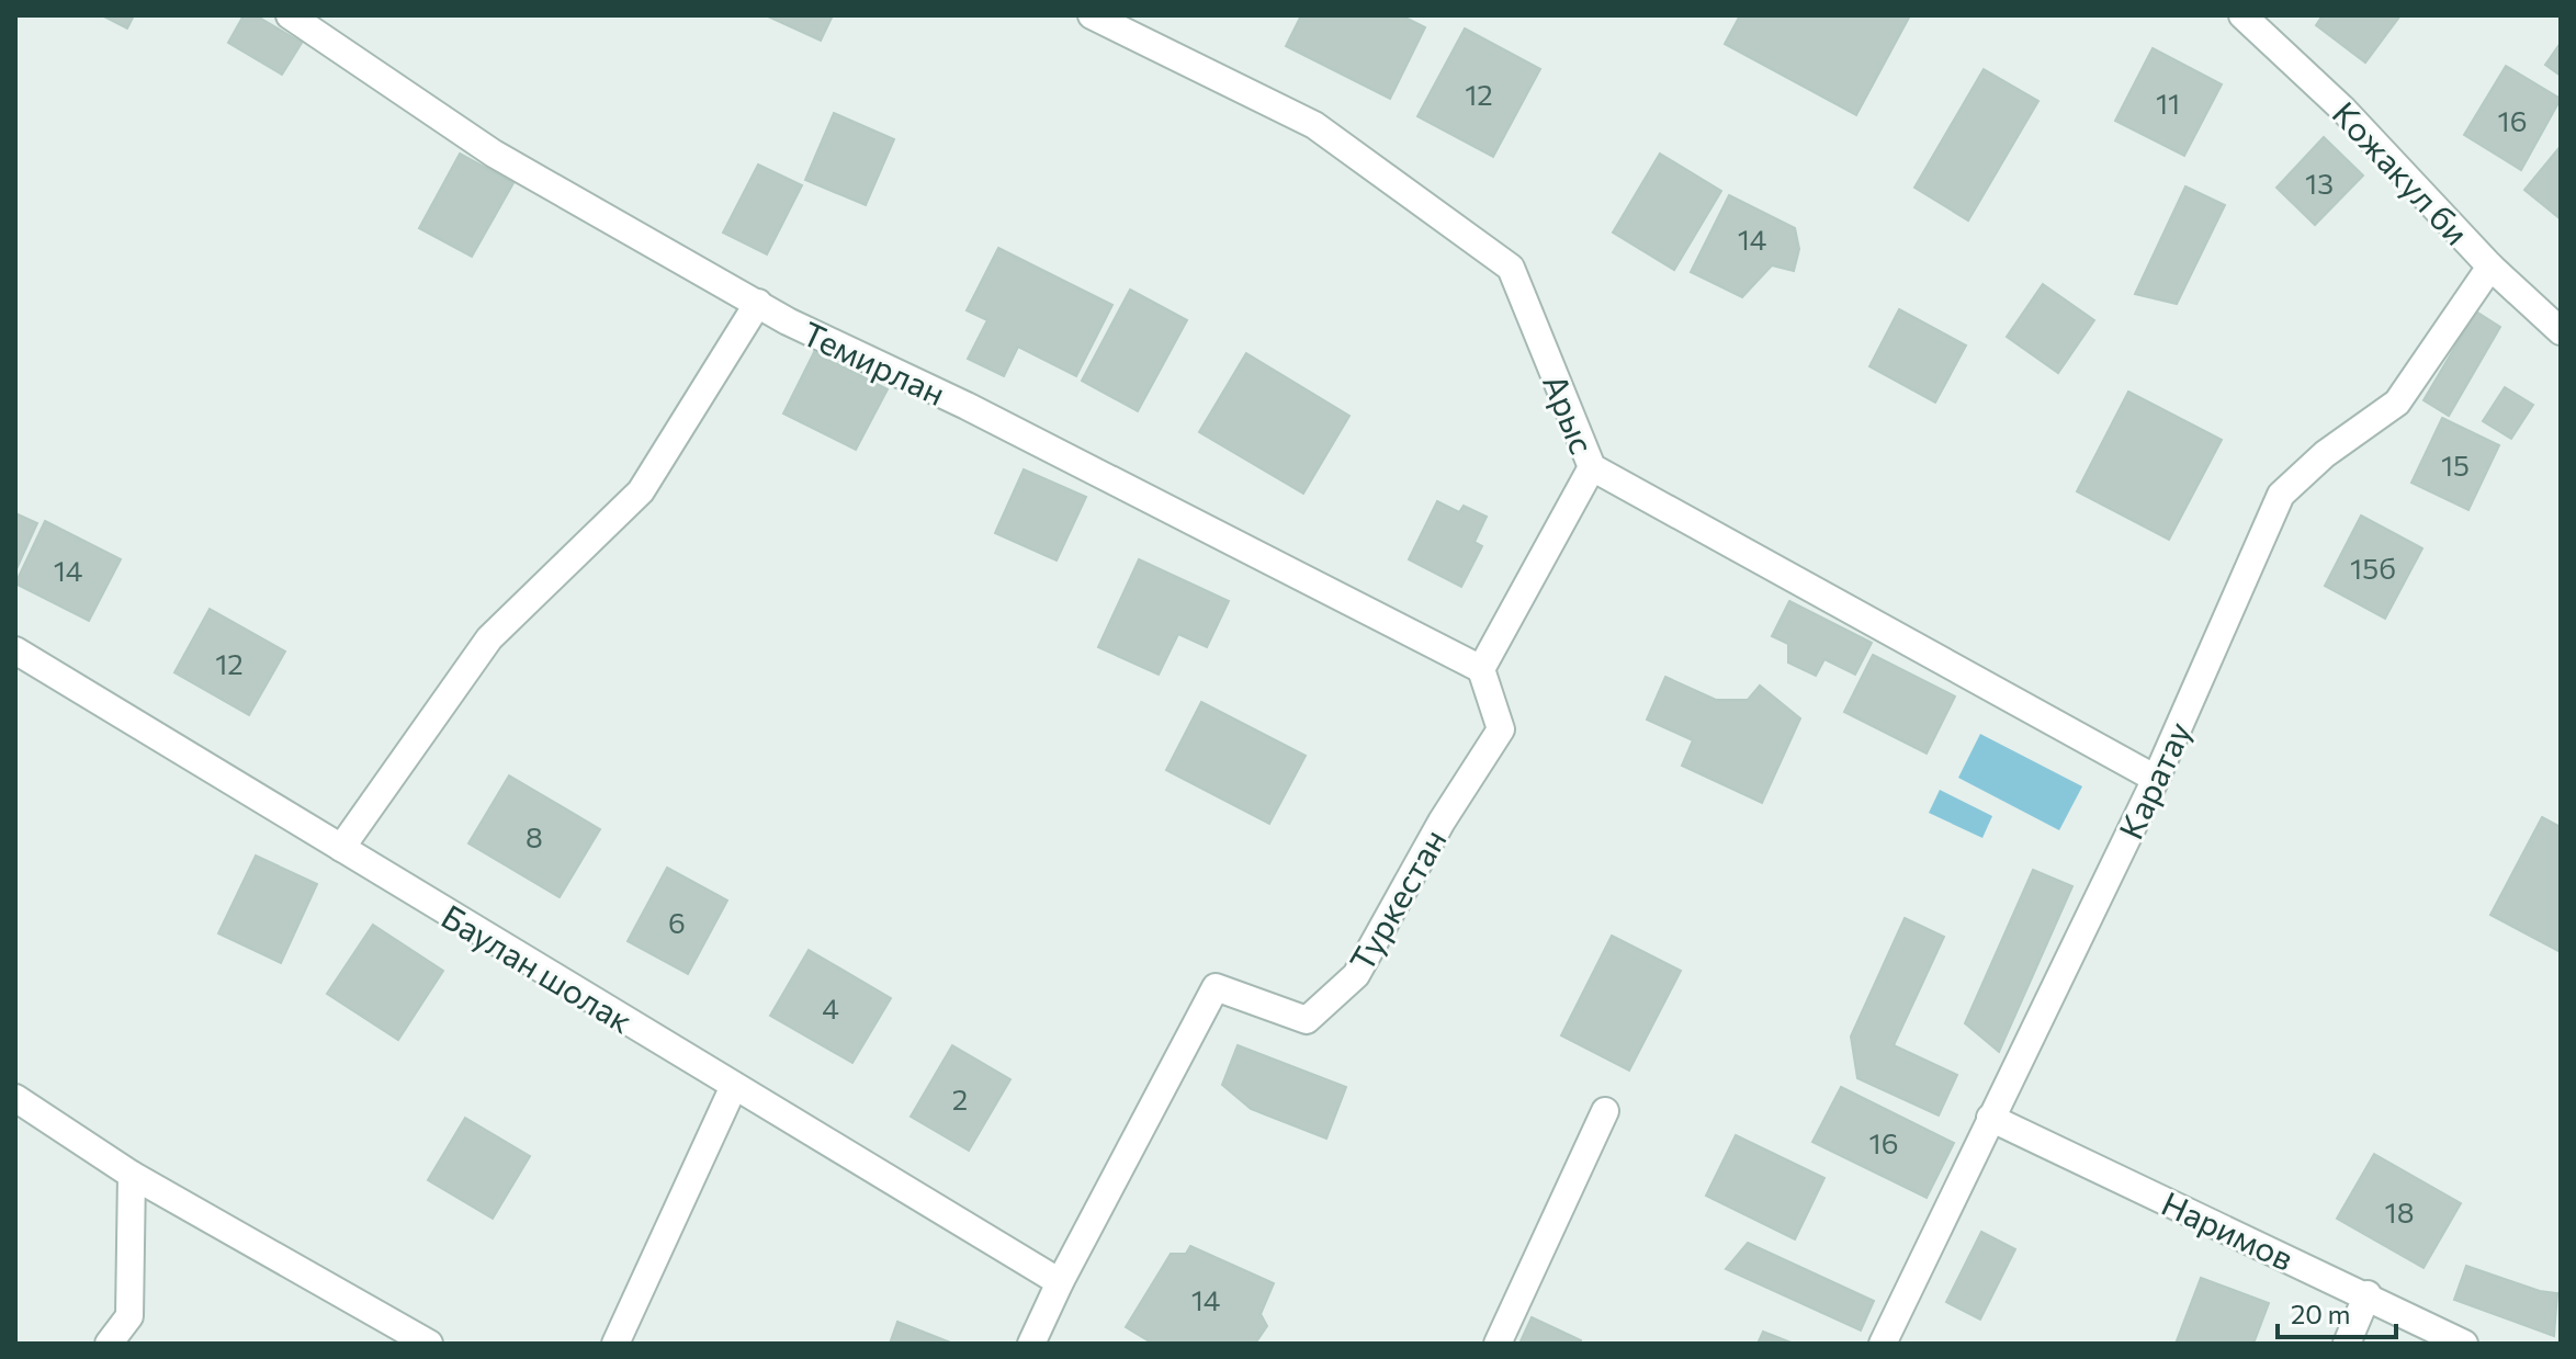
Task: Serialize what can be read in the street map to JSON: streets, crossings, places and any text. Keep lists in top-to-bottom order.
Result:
{
  "streets": {
    "street": [
      "Кожакул би",
      "Темирлан",
      "Арыс",
      "Каратау",
      "Туркестан",
      "Баулан шолак",
      "Наримов"
    ]
  },
  "crossings": [
    ["Кожакул би", "Каратау"],
    ["Темирлан", "Туркестан"],
    ["Арыс", "Каратау"],
    ["Каратау", "Наримов"],
    ["Туркестан", "Баулан шолак"]
  ],
  "house_numbers": [
    "12",
    "11",
    "16",
    "13",
    "14",
    "15",
    "15б",
    "14",
    "12",
    "8",
    "6",
    "4",
    "2",
    "16",
    "18",
    "14"
  ],
  "scale_bar": "20 m"
}
